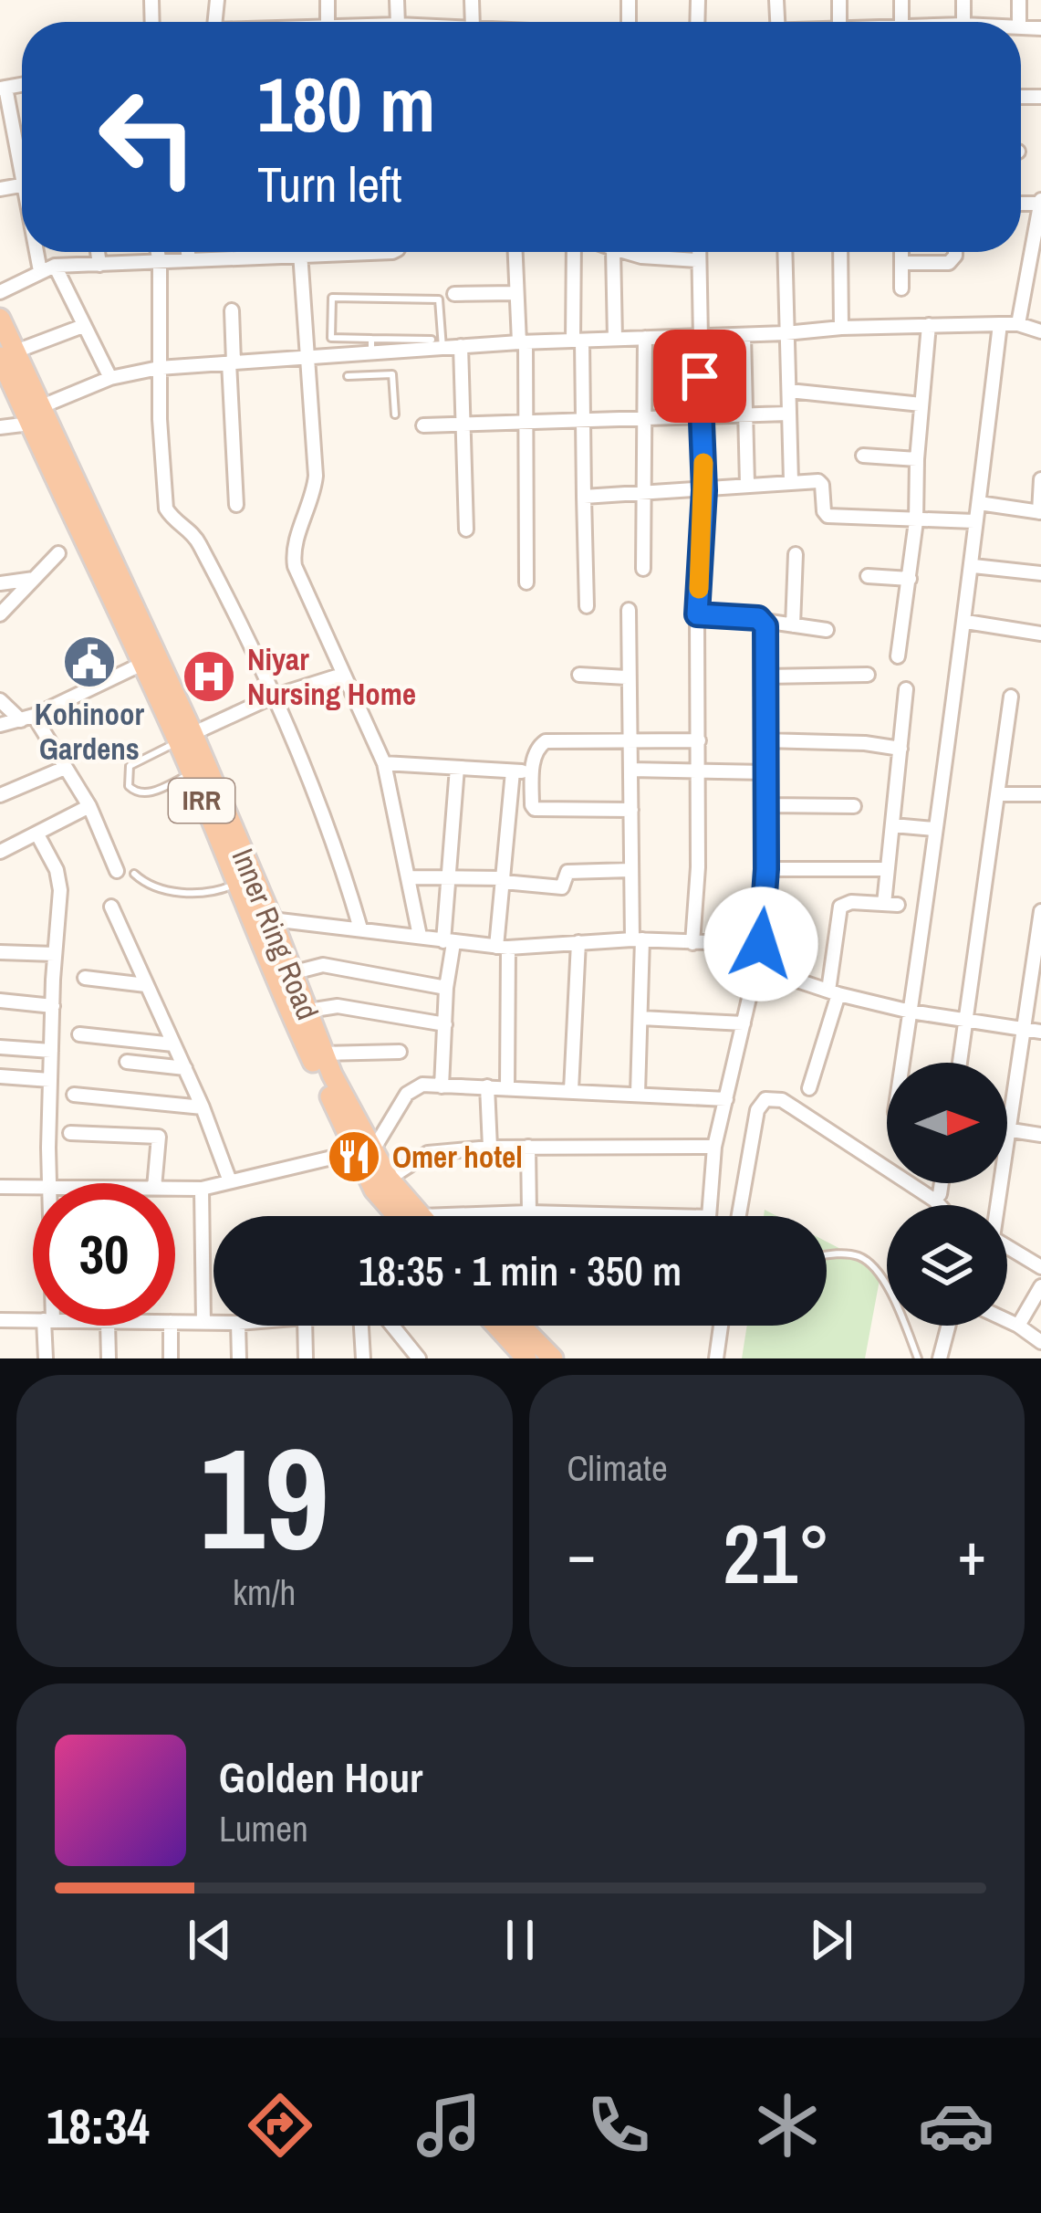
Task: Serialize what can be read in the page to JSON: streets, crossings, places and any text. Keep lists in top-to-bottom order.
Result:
{
  "streets": {
    "highway": ["IRR", "Inner Ring Road"]
  },
  "places": {
    "public building": ["Kohinoor Gardens"],
    "hospital": ["Niyar Nursing Home"],
    "restaurant": ["Omer hotel"]
  },
  "north": "right",
  "page": {
    "turn": ["180 m", "Turn left"],
    "limit": "30",
    "trip": "18:35 · 1 min · 350 m",
    "tile": [
      ["19", "km/h"],
      "Climate"
    ],
    "heat": ["−", "21°", "+"],
    "song": ["Golden Hour", "Lumen"],
    "tabs": "18:34"
  }
}
